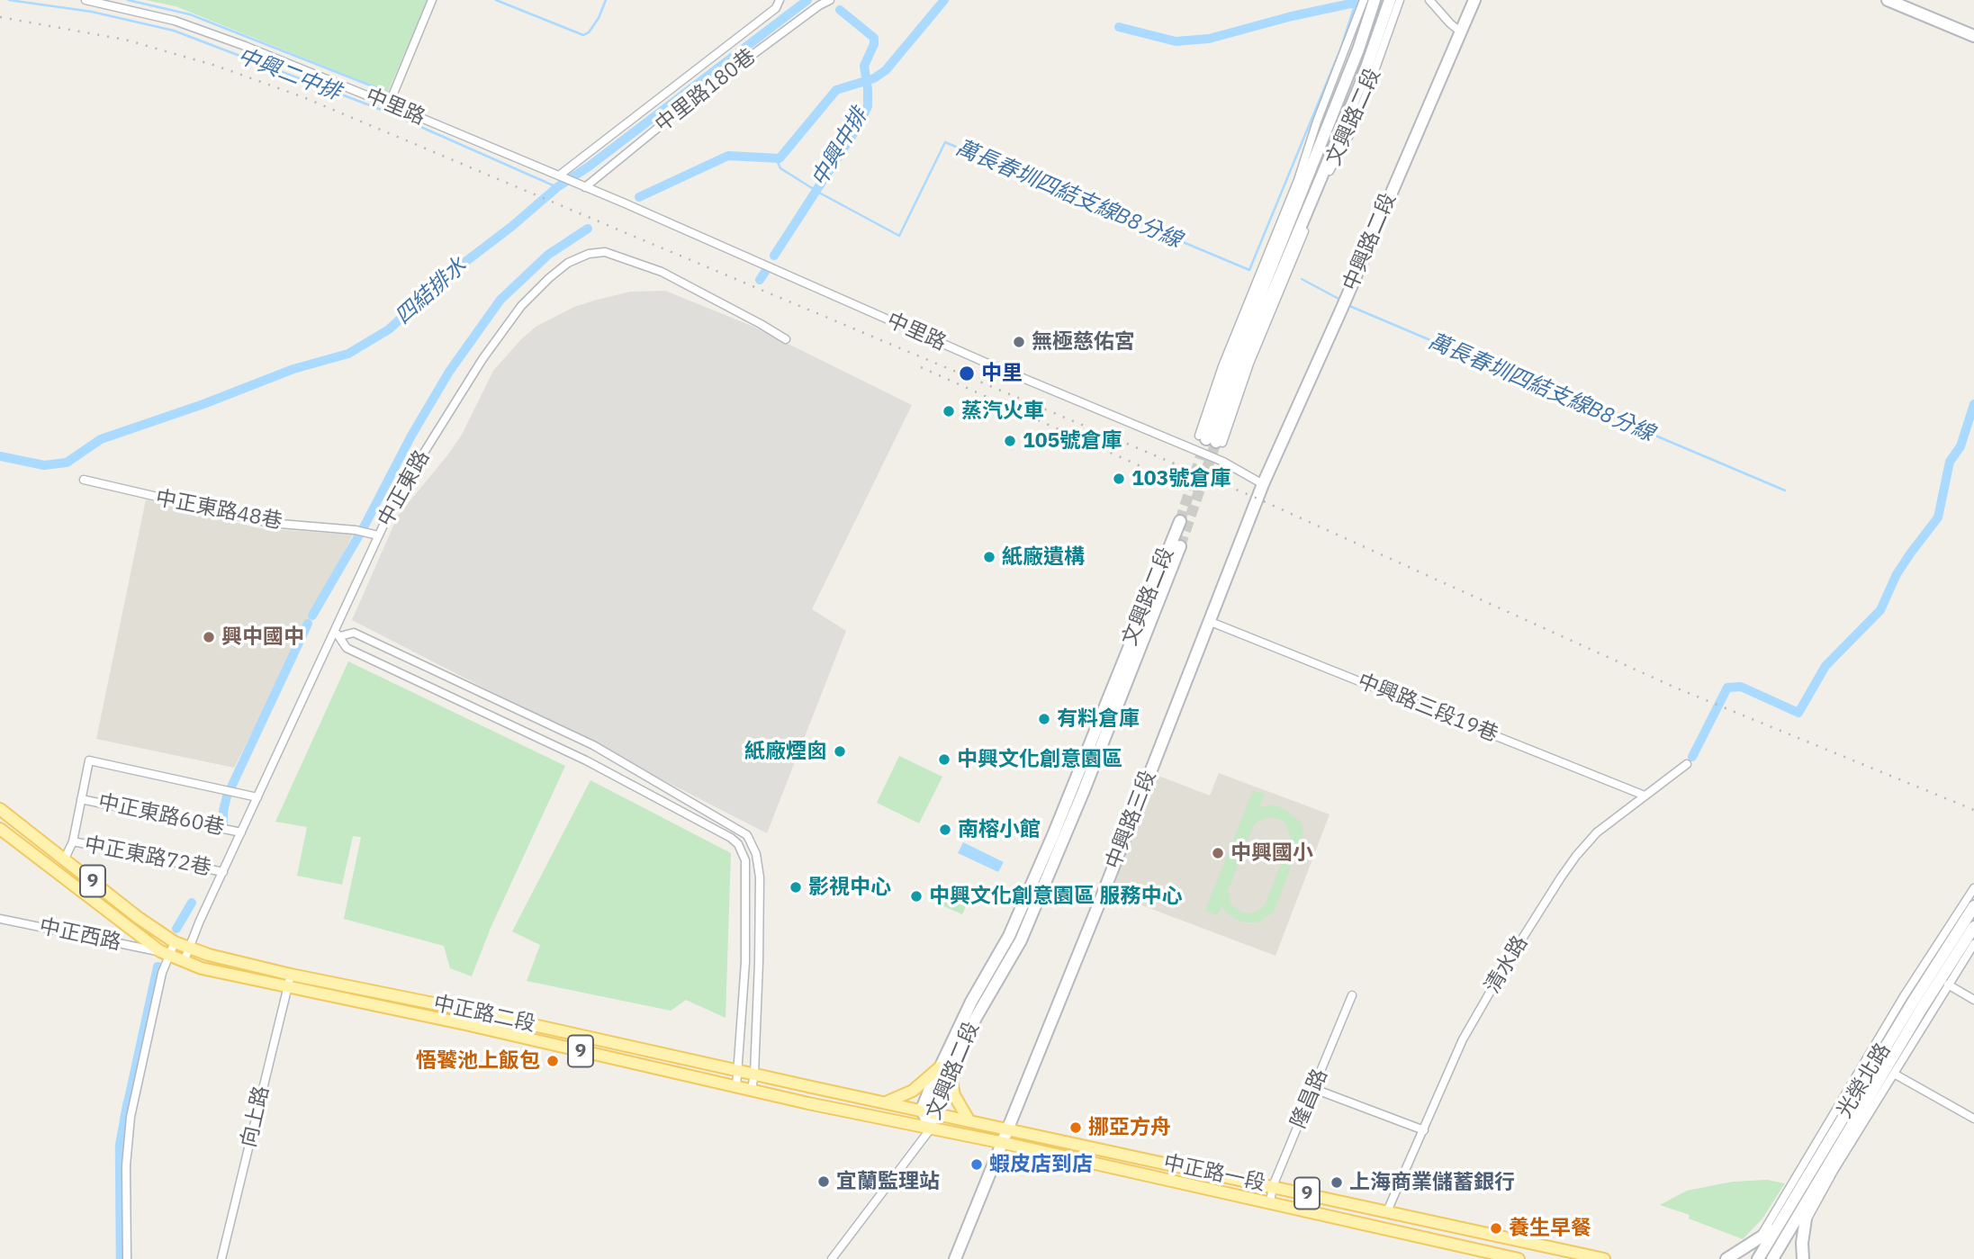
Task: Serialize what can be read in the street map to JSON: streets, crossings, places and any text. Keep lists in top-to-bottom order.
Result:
{
  "streets": {
    "main road": ["9", "中正路二段", "中正路一段"],
    "street": [
      "中里路180巷",
      "中里路",
      "文興路二段",
      "中興路二段",
      "中正東路",
      "中正東路48巷",
      "中興路三段19巷",
      "中正東路60巷",
      "中興路三段",
      "中正東路72巷",
      "中正西路",
      "清水路",
      "光榮北路",
      "隆昌路",
      "向上路"
    ]
  },
  "crossings": [
    ["中里路180巷", "中里路"],
    ["中里路", "中興路二段"],
    ["中里路", "中興路三段"],
    ["文興路二段", "中正路二段"],
    ["中興路二段", "中興路三段"],
    ["中正東路", "中正東路48巷"],
    ["中正東路", "中正東路60巷"],
    ["中正東路", "中正東路72巷"],
    ["中正東路", "中正路二段"],
    ["中興路三段19巷", "中興路三段"],
    ["中興路三段19巷", "清水路"],
    ["中興路三段", "中正路二段"],
    ["中興路三段", "中正路一段"],
    ["中正西路", "中正路二段"],
    ["清水路", "中正路一段"],
    ["中正路二段", "向上路"],
    ["中正路二段", "中正路一段"],
    ["隆昌路", "中正路一段"]
  ],
  "water": [
    "中興二中排",
    "中興中排",
    "萬長春圳四結支線B8分線",
    "四結排水"
  ],
  "places": [
    "無極慈佑宮",
    "中里",
    "蒸汽火車",
    "105號倉庫",
    "103號倉庫",
    "紙廠遺構",
    "興中國中",
    "有料倉庫",
    "紙廠煙囪",
    "中興文化創意園區",
    "南榕小館",
    "中興國小",
    "影視中心",
    "中興文化創意園區 服務中心",
    "悟饕池上飯包",
    "挪亞方舟",
    "蝦皮店到店",
    "宜蘭監理站",
    "上海商業儲蓄銀行",
    "養生早餐"
  ]
}
